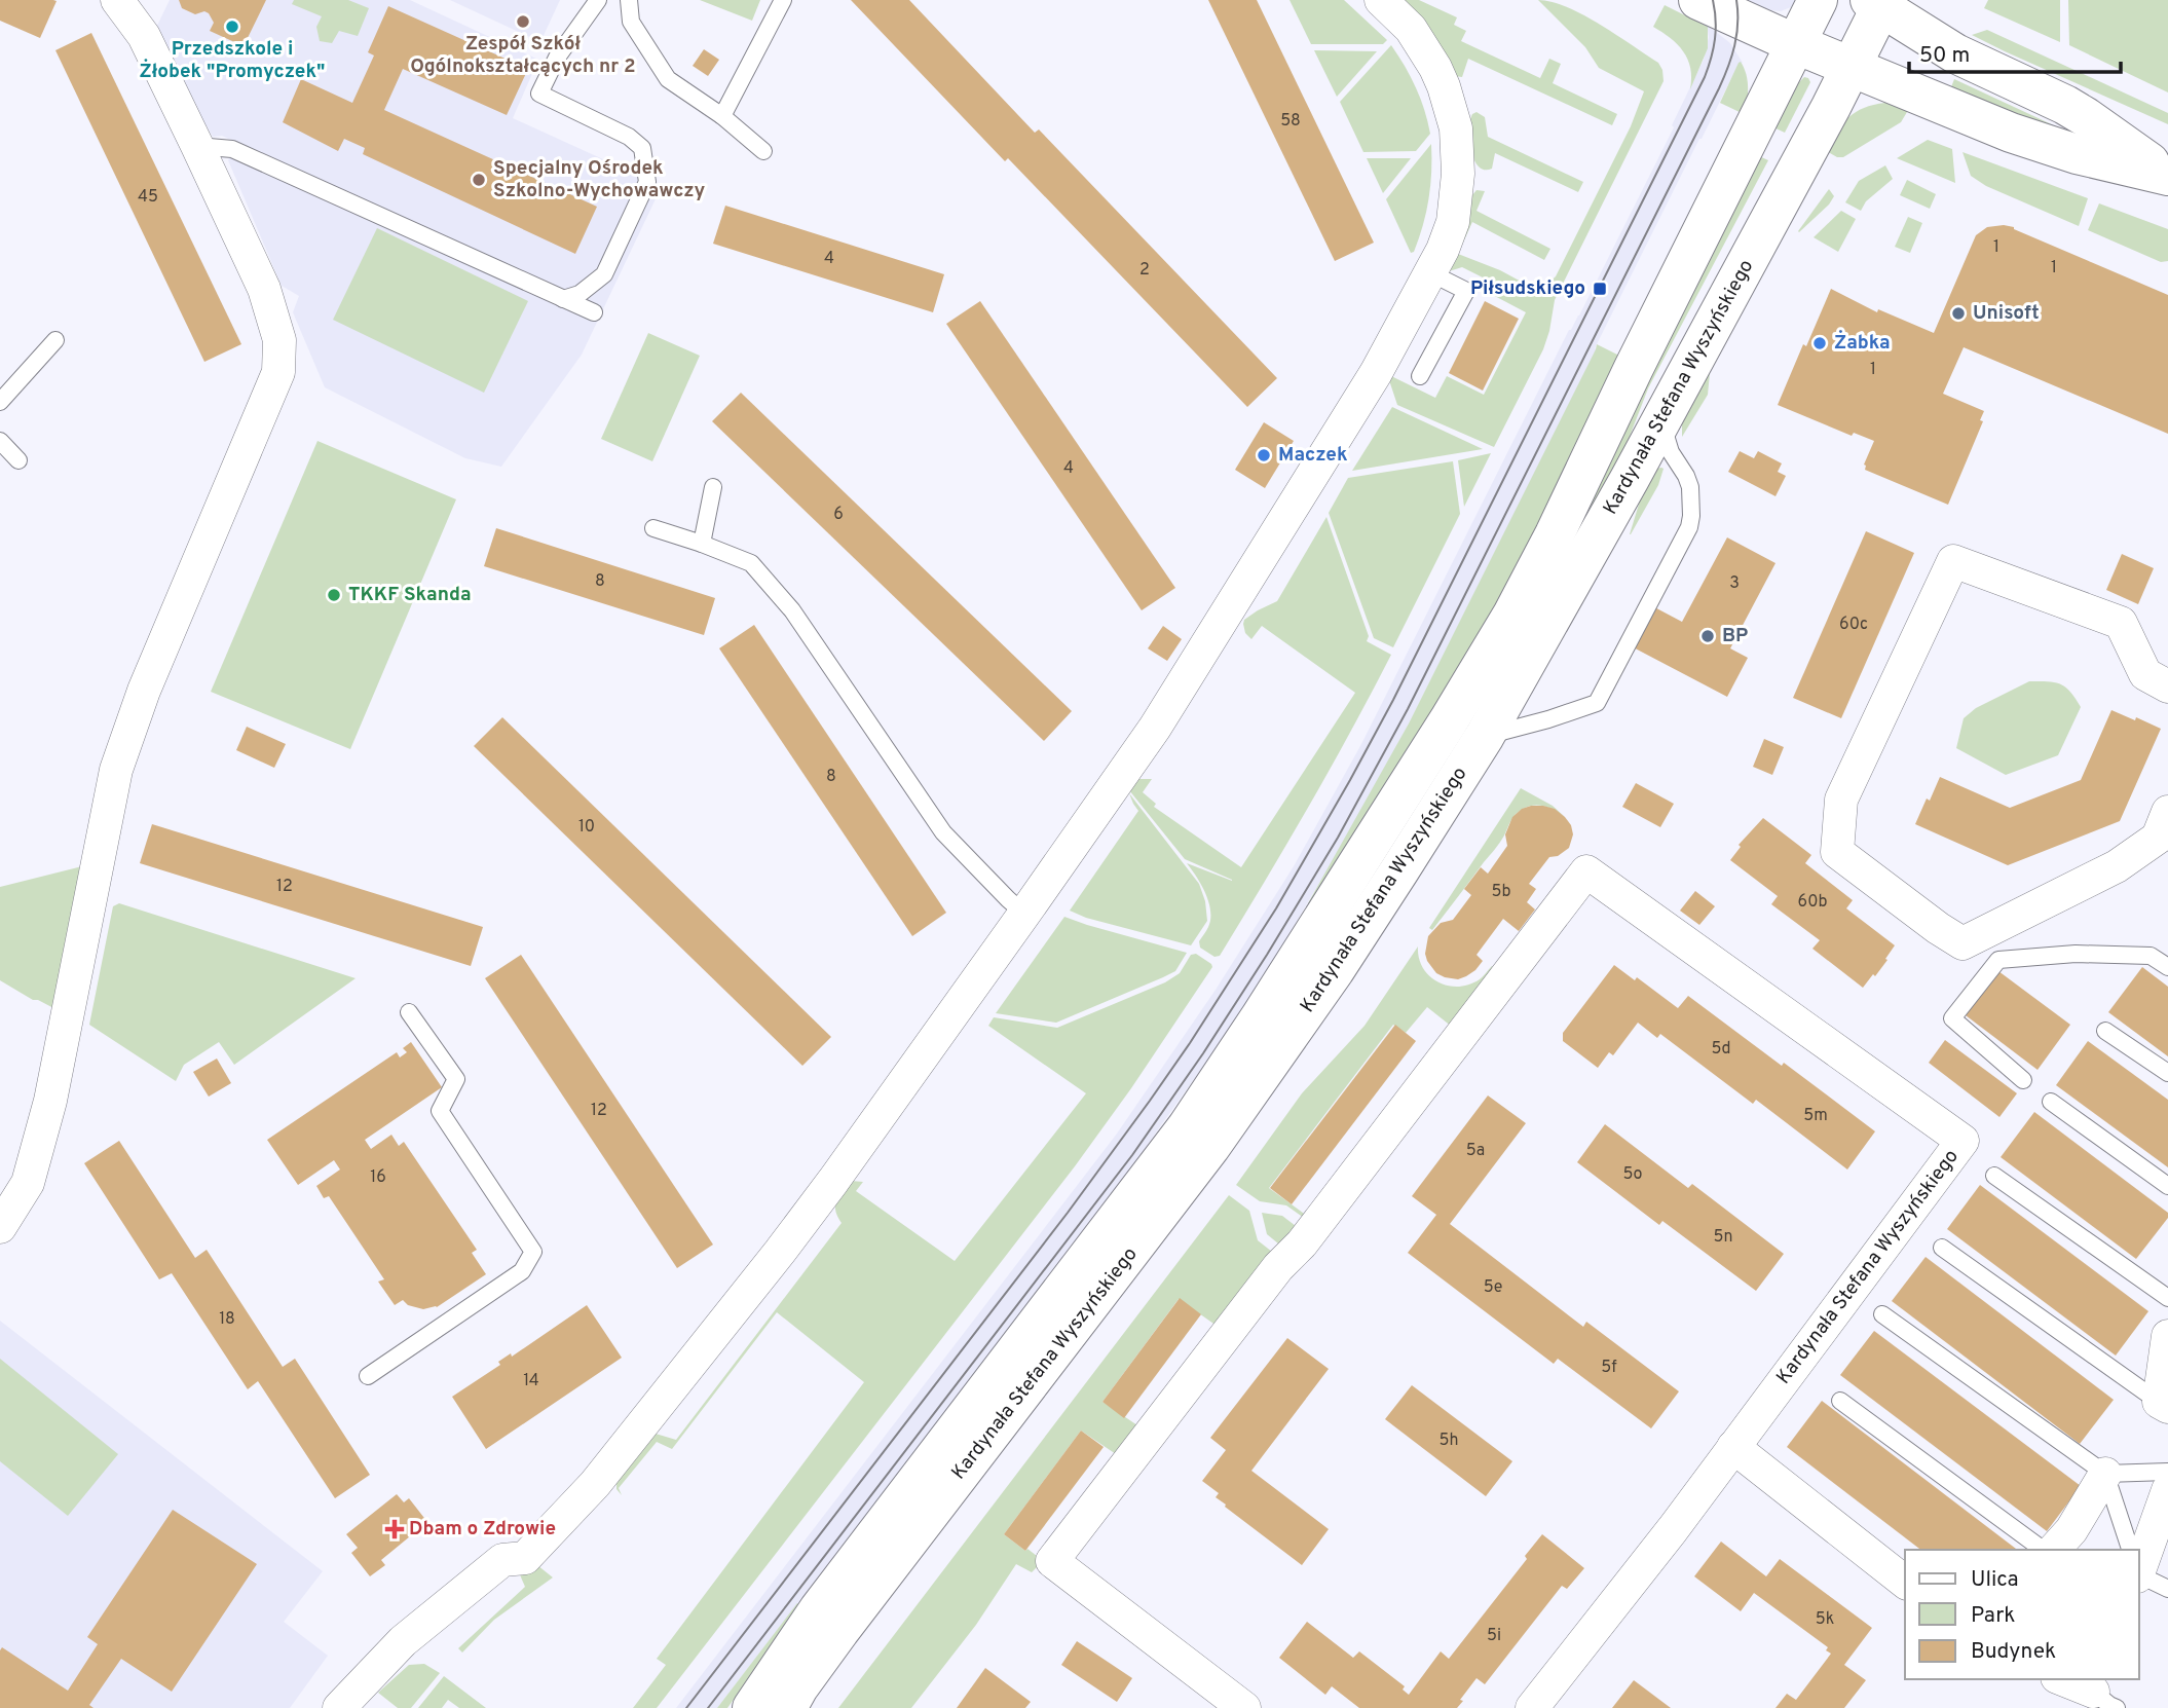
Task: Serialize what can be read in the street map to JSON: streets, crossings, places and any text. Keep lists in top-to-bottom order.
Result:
{
  "streets": {
    "main road": ["Kardynała Stefana Wyszyńskiego"]
  },
  "places": {
    "other": [
      "Zespół Szkół Ogólnokształcących nr 2",
      "Przedszkole i Żłobek \"Promyczek\"",
      "Specjalny Ośrodek Szkolno-Wychowawczy",
      "Unisoft",
      "Żabka",
      "Maczek",
      "TKKF Skanda",
      "BP"
    ],
    "transit": ["Piłsudskiego"],
    "health": ["Dbam o Zdrowie"]
  },
  "house_numbers": [
    "58",
    "45",
    "1",
    "4",
    "1",
    "2",
    "1",
    "4",
    "6",
    "8",
    "3",
    "60c",
    "8",
    "10",
    "12",
    "5b",
    "60b",
    "5d",
    "12",
    "5m",
    "5a",
    "5o",
    "16",
    "5n",
    "5e",
    "18",
    "5f",
    "14",
    "5h",
    "5k",
    "5i"
  ],
  "legend": ["Ulica", "Park", "Budynek"],
  "scale_bar": "50 m"
}
